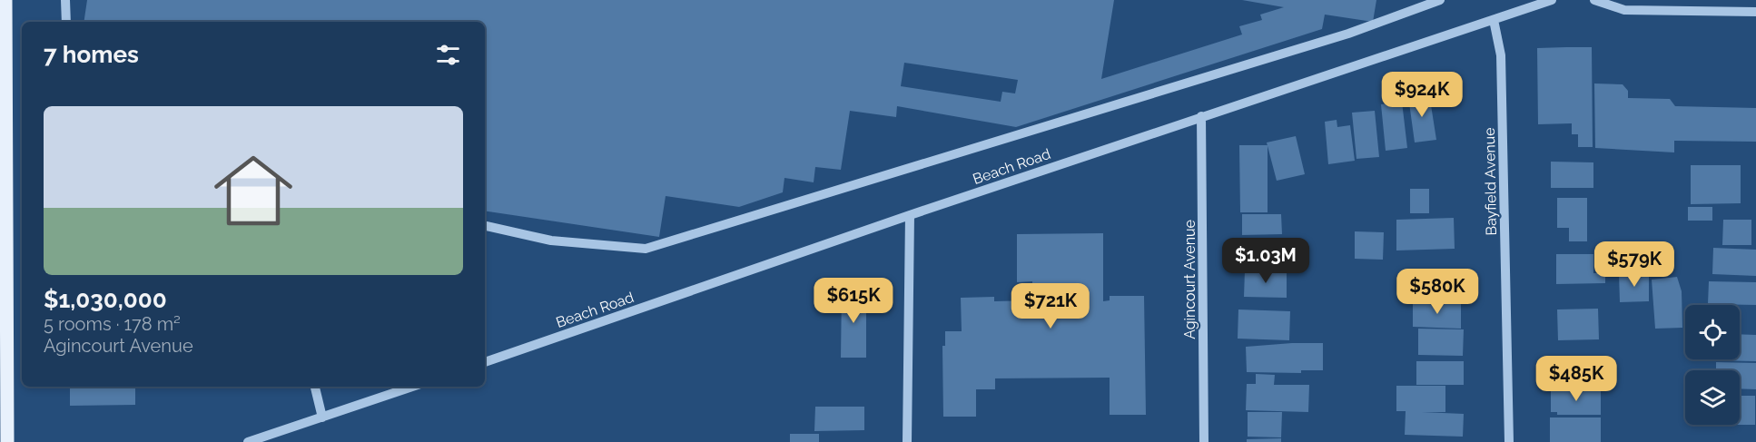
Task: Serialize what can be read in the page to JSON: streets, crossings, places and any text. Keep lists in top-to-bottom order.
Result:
{
  "streets": {
    "street": ["Beach Road", "Bayfield Avenue", "Agincourt Avenue"]
  },
  "crossings": [
    ["Beach Road", "Bayfield Avenue"],
    ["Beach Road", "Agincourt Avenue"]
  ],
  "page": {
    "heading": "7 homes",
    "price": [
      "$924K",
      "$1.03M",
      "$579K",
      "$580K",
      "$615K",
      "$721K",
      "$485K"
    ],
    "list": [
      {
        "name": "$1,030,000",
        "note": "5 rooms · 178 m² · Agincourt Avenue"
      }
    ]
  }
}
